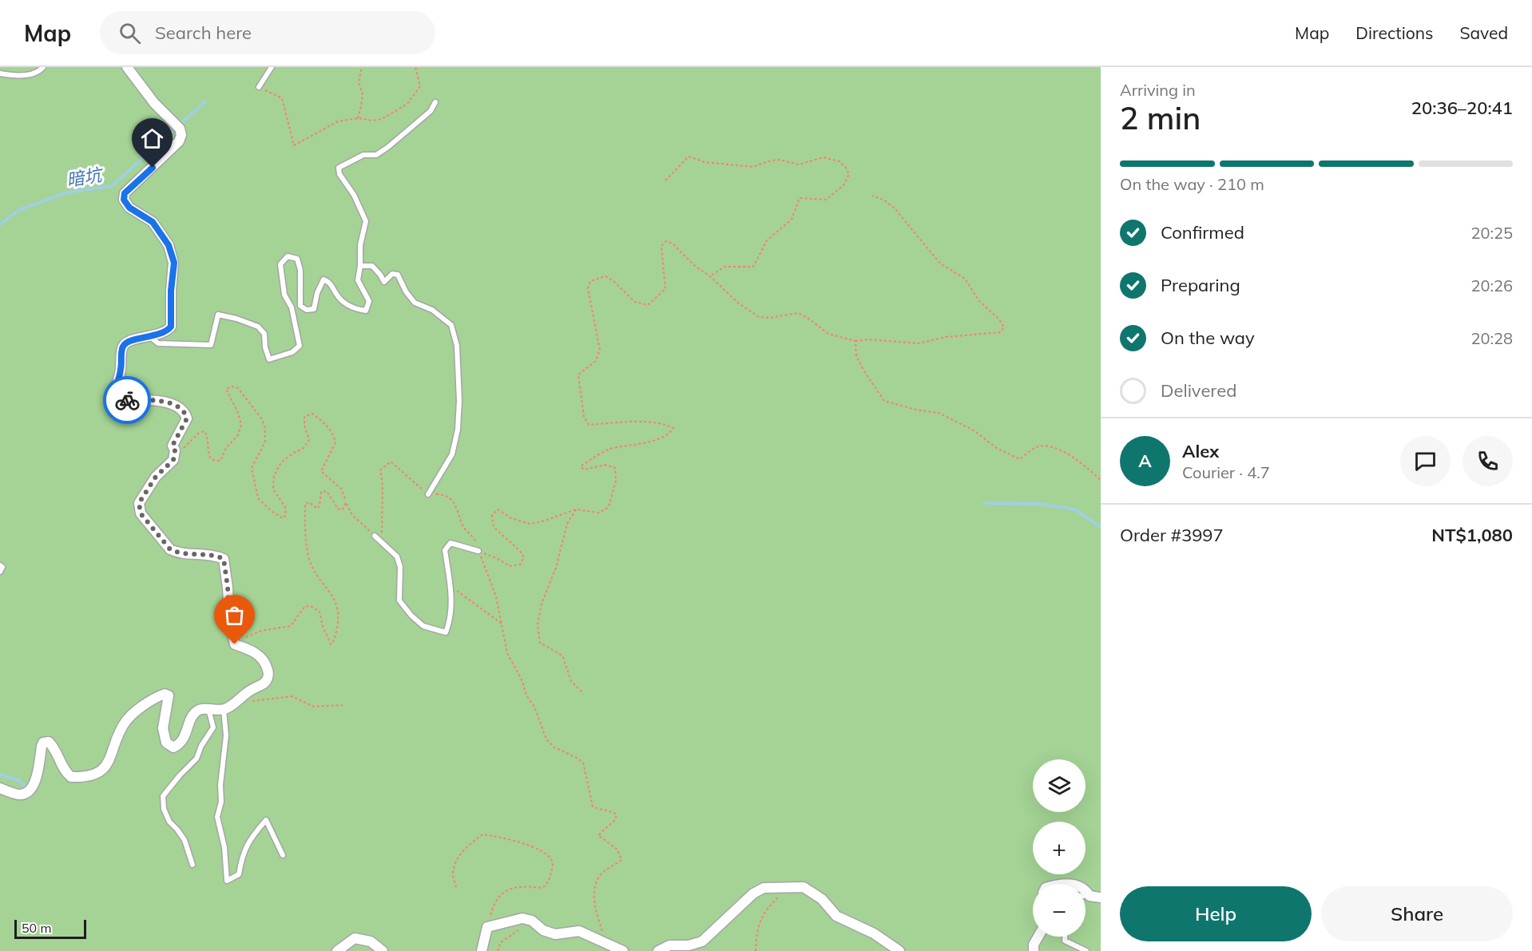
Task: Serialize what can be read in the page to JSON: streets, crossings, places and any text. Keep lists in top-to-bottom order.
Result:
{
  "water": ["暗坑"],
  "scale_bar": "50 m",
  "page": {
    "header": "Map",
    "search": "Search here",
    "nav": ["Map", "Directions", "Saved"],
    "heading": ["2 min", "Arriving in", "20:36–20:41"],
    "panel": [
      "Alex",
      "Courier · 4.7",
      "Order #3997",
      "NT$1,080"
    ],
    "bar": "On the way · 210 m",
    "list": [
      ["Confirmed", "20:25"],
      ["Preparing", "20:26"],
      ["On the way", "20:28"],
      "Delivered"
    ],
    "round": "A",
    "map_buttons": ["+", "−"],
    "buttons": ["Help", "Share"],
    "scale": "50 m"
  }
}
